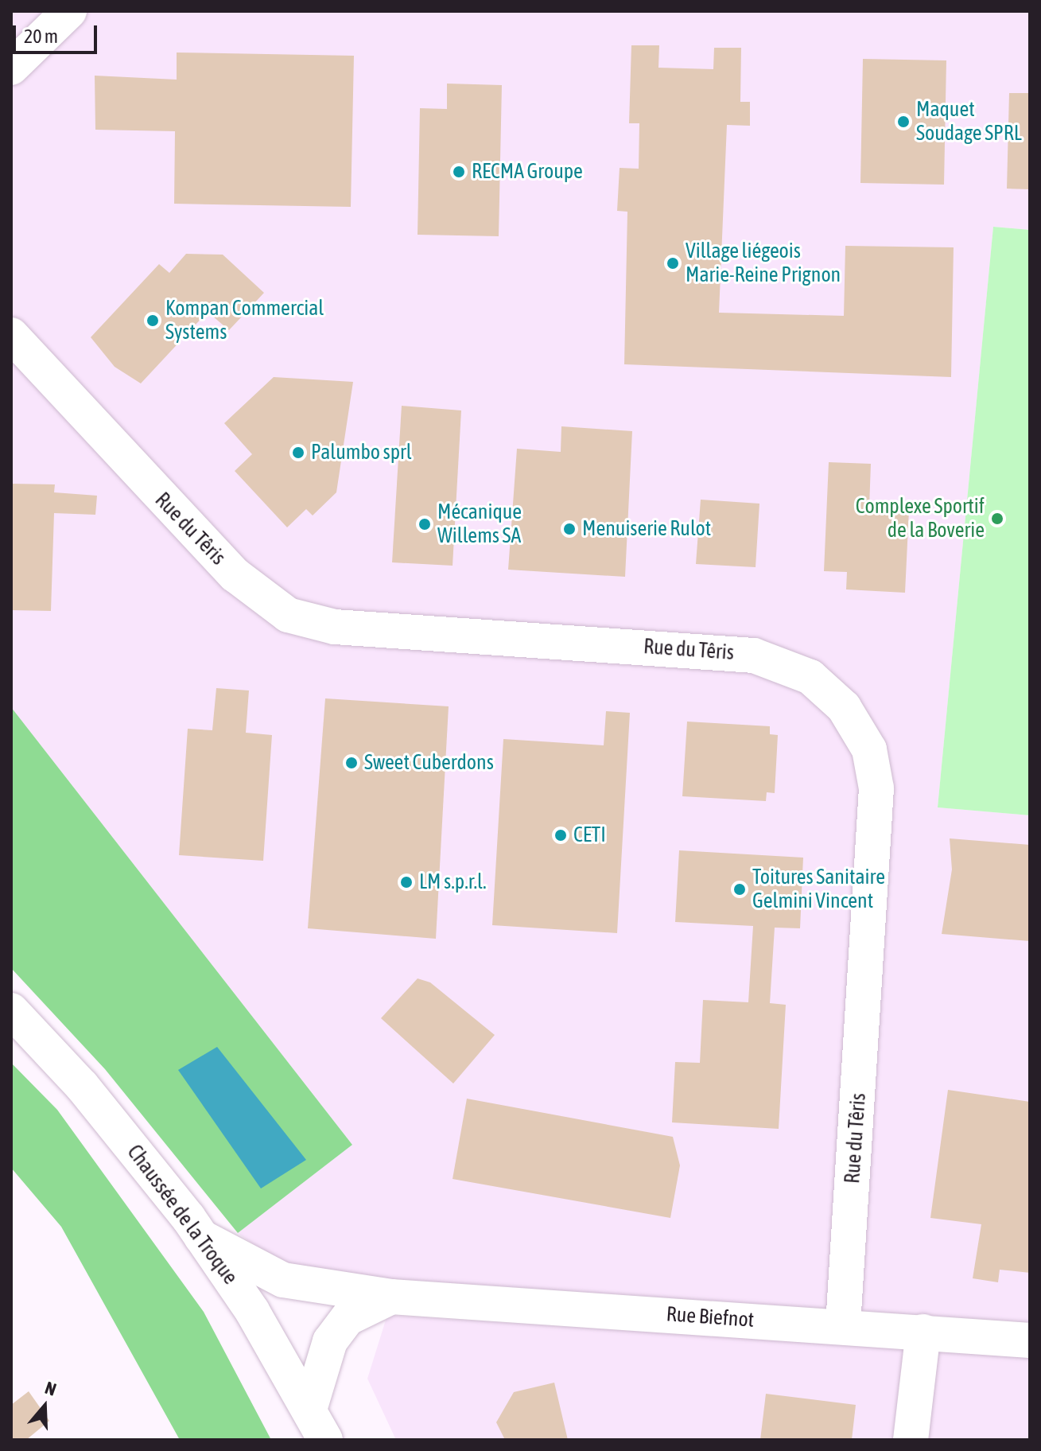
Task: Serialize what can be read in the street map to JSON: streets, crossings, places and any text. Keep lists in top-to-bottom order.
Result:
{
  "streets": {
    "street": ["Rue du Têris", "Chaussée de la Troque", "Rue Biefnot"]
  },
  "crossings": [
    ["Rue du Têris", "Rue Biefnot"],
    ["Chaussée de la Troque", "Rue Biefnot"]
  ],
  "places": [
    "Maquet Soudage SPRL",
    "RECMA Groupe",
    "Village liégeois Marie-Reine Prignon",
    "Kompan Commercial Systems",
    "Palumbo sprl",
    "Complexe Sportif de la Boverie",
    "Mécanique Willems SA",
    "Menuiserie Rulot",
    "Sweet Cuberdons",
    "CETI",
    "LM s.p.r.l.",
    "Toitures Sanitaire Gelmini Vincent"
  ],
  "scale_bar": "20 m",
  "north": "top"
}
